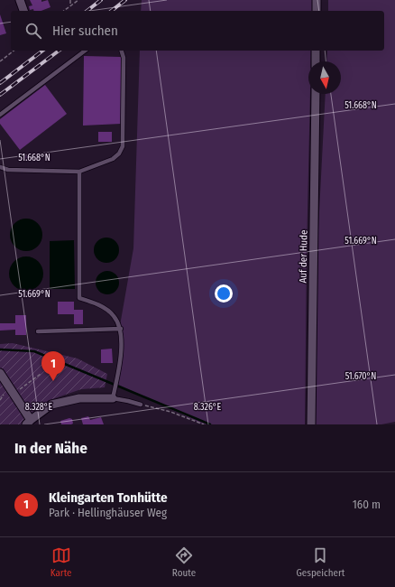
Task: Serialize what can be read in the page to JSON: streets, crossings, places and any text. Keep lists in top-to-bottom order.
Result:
{
  "streets": {
    "street": ["Auf der Hude"]
  },
  "north": "bottom",
  "page": {
    "search": "Hier suchen",
    "pins": "1",
    "heading": "In der Nähe",
    "list": [
      {
        "mark": "1",
        "name": "Kleingarten Tonhütte",
        "note": "Park · Hellinghäuser Weg",
        "value": "160 m"
      }
    ],
    "nav": ["Karte", "Route", "Gespeichert"]
  },
  "coordinates": [
    "51.668°N",
    "51.669°N",
    "51.670°N",
    "8.328°E",
    "8.326°E"
  ]
}
